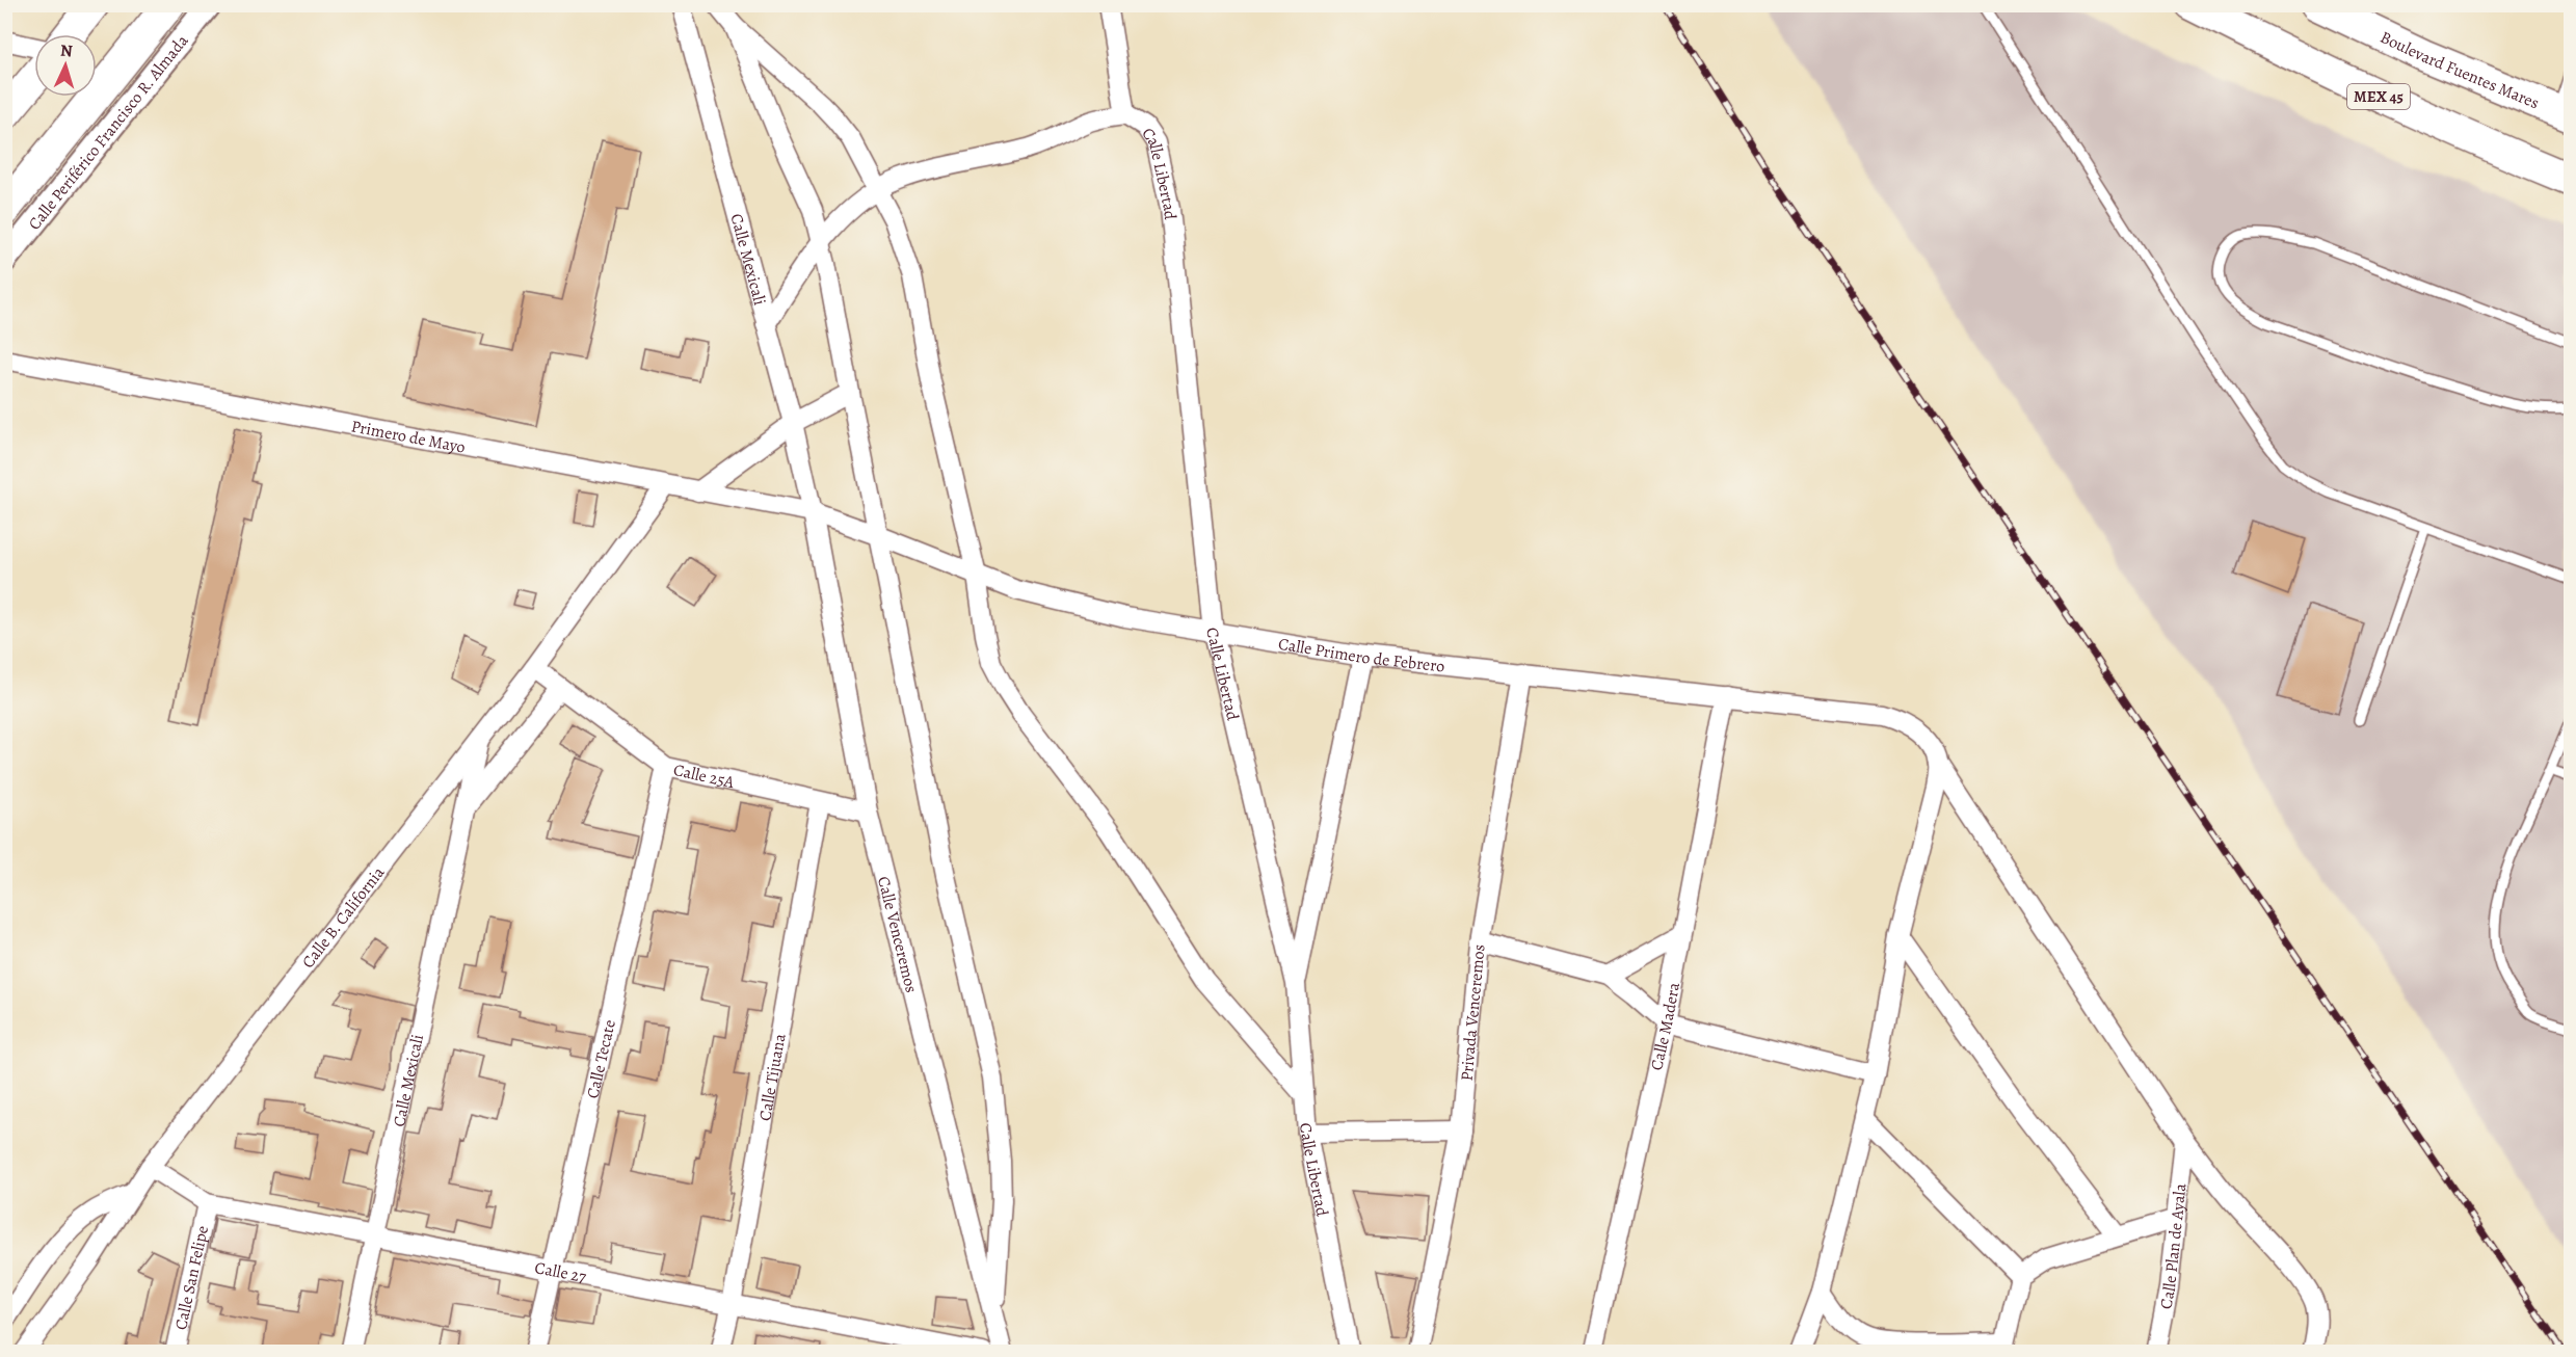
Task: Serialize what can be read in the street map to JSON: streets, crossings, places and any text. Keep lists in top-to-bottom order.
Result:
{
  "streets": {
    "highway": ["Boulevard Fuentes Mares", "MEX 45", "Calle Periférico Francisco R. Almada"],
    "street": [
      "Calle Libertad",
      "Calle Mexicali",
      "Primero de Mayo",
      "Calle Primero de Febrero",
      "Calle 25A",
      "Calle B. California",
      "Calle Venceremos",
      "Privada Venceremos",
      "Calle Madera",
      "Calle Tecate",
      "Calle Tijuana",
      "Calle Plan de Ayala",
      "Calle 27",
      "Calle San Felipe"
    ]
  },
  "crossings": [
    ["Calle Libertad", "Calle Primero de Febrero"],
    ["Calle Mexicali", "Primero de Mayo"],
    ["Calle Mexicali", "Calle Primero de Febrero"],
    ["Calle Mexicali", "Calle 25A"],
    ["Calle Mexicali", "Calle B. California"],
    ["Calle Mexicali", "Calle Venceremos"],
    ["Calle Mexicali", "Calle 27"],
    ["Primero de Mayo", "Calle Primero de Febrero"],
    ["Primero de Mayo", "Calle B. California"],
    ["Primero de Mayo", "Calle Venceremos"],
    ["Calle Primero de Febrero", "Calle Venceremos"],
    ["Calle Primero de Febrero", "Privada Venceremos"],
    ["Calle Primero de Febrero", "Calle Madera"],
    ["Calle 25A", "Calle B. California"],
    ["Calle 25A", "Calle Venceremos"],
    ["Calle 25A", "Calle Tecate"],
    ["Calle 25A", "Calle Tijuana"],
    ["Calle B. California", "Calle 27"],
    ["Calle Tecate", "Calle 27"],
    ["Calle Tijuana", "Calle 27"],
    ["Calle 27", "Calle San Felipe"]
  ],
  "north": "top"
}
